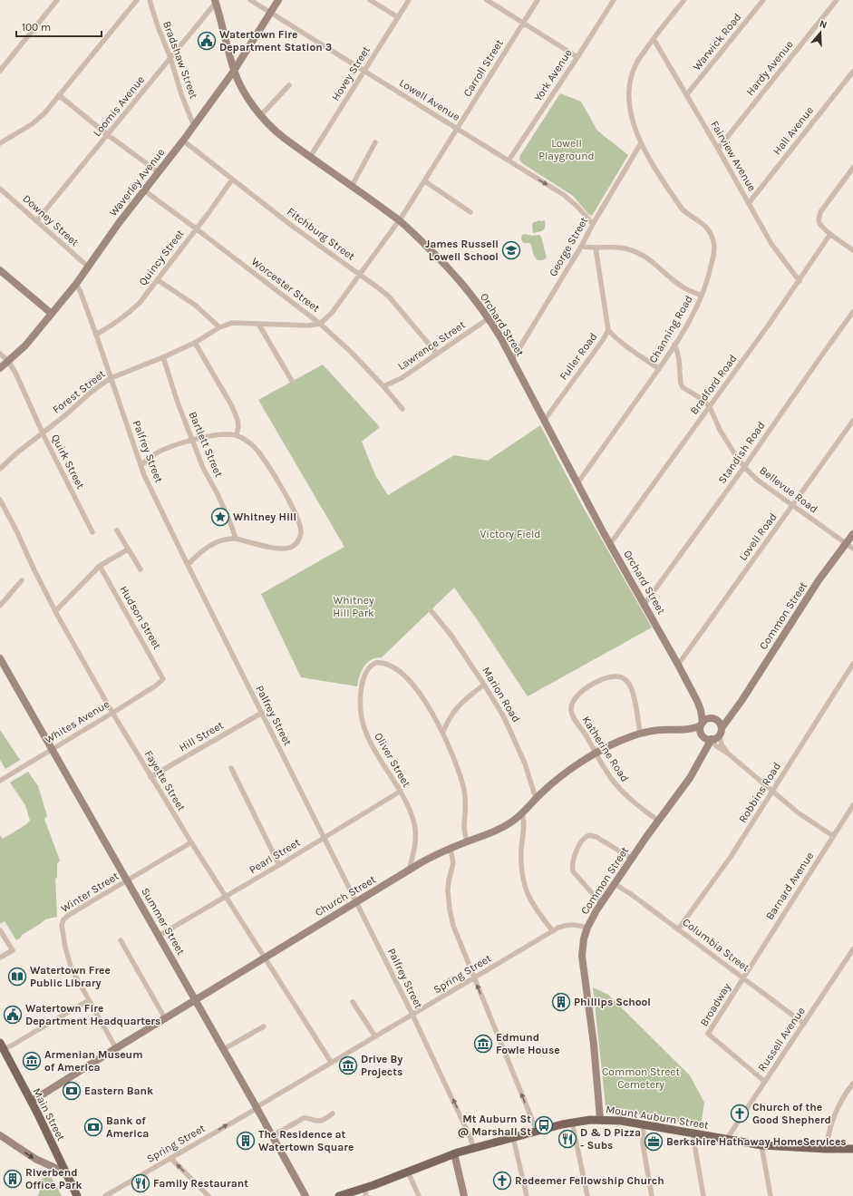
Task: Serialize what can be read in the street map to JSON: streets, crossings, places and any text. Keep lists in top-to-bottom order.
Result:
{
  "streets": {
    "main road": ["Main Street", "Mount Auburn Street"],
    "street": [
      "Warwick Road",
      "Bradshaw Street",
      "Carroll Street",
      "Hardy Avenue",
      "Hovey Street",
      "York Avenue",
      "Lowell Avenue",
      "Loomis Avenue",
      "Hall Avenue",
      "Fairview Avenue",
      "Waverley Avenue",
      "Downey Street",
      "Fitchburg Street",
      "George Street",
      "Quincy Street",
      "Worcester Street",
      "Orchard Street",
      "Channing Road",
      "Lawrence Street",
      "Fuller Road",
      "Bradford Road",
      "Forest Street",
      "Bartlett Street",
      "Palfrey Street",
      "Standish Road",
      "Quirk Street",
      "Bellevue Road",
      "Lovell Road",
      "Common Street",
      "Hudson Street",
      "Marion Road",
      "Whites Avenue",
      "Hill Street",
      "Katherine Road",
      "Oliver Street",
      "Fayette Street",
      "Robbins Road",
      "Pearl Street",
      "Barnard Avenue",
      "Winter Street",
      "Church Street",
      "Summer Street",
      "Columbia Street",
      "Spring Street",
      "Broadway",
      "Russell Avenue"
    ]
  },
  "crossings": [
    ["Warwick Road", "Fairview Avenue"],
    ["Bradshaw Street", "Loomis Avenue"],
    ["Bradshaw Street", "Waverley Avenue"],
    ["Carroll Street", "Lowell Avenue"],
    ["Carroll Street", "Fitchburg Street"],
    ["Carroll Street", "Worcester Street"],
    ["Carroll Street", "Orchard Street"],
    ["Carroll Street", "Forest Street"],
    ["Hardy Avenue", "Fairview Avenue"],
    ["Hovey Street", "Lowell Avenue"],
    ["Hovey Street", "Orchard Street"],
    ["York Avenue", "Lowell Avenue"],
    ["Lowell Avenue", "Waverley Avenue"],
    ["Lowell Avenue", "George Street"],
    ["Loomis Avenue", "Downey Street"],
    ["Loomis Avenue", "Orchard Street"],
    ["Hall Avenue", "Fairview Avenue"],
    ["Fairview Avenue", "Channing Road"],
    ["Fairview Avenue", "Bradford Road"],
    ["Waverley Avenue", "Downey Street"],
    ["Waverley Avenue", "Fitchburg Street"],
    ["Waverley Avenue", "Worcester Street"],
    ["Waverley Avenue", "Orchard Street"],
    ["Waverley Avenue", "Palfrey Street"],
    ["Waverley Avenue", "Quirk Street"],
    ["Fitchburg Street", "Quincy Street"],
    ["Fitchburg Street", "Lawrence Street"],
    ["George Street", "Orchard Street"],
    ["George Street", "Channing Road"],
    ["Quincy Street", "Worcester Street"],
    ["Quincy Street", "Palfrey Street"],
    ["Worcester Street", "Lawrence Street"],
    ["Worcester Street", "Forest Street"],
    ["Orchard Street", "Channing Road"],
    ["Orchard Street", "Lawrence Street"],
    ["Orchard Street", "Fuller Road"],
    ["Orchard Street", "Bradford Road"],
    ["Orchard Street", "Standish Road"],
    ["Orchard Street", "Lovell Road"],
    ["Orchard Street", "Common Street"],
    ["Orchard Street", "Church Street"],
    ["Channing Road", "Bellevue Road"],
    ["Bradford Road", "Bellevue Road"],
    ["Forest Street", "Bartlett Street"],
    ["Forest Street", "Palfrey Street"],
    ["Forest Street", "Quirk Street"],
    ["Palfrey Street", "Hill Street"],
    ["Palfrey Street", "Pearl Street"],
    ["Palfrey Street", "Church Street"],
    ["Palfrey Street", "Spring Street"],
    ["Palfrey Street", "Mount Auburn Street"],
    ["Standish Road", "Bellevue Road"],
    ["Bellevue Road", "Lovell Road"],
    ["Bellevue Road", "Common Street"],
    ["Common Street", "Katherine Road"],
    ["Common Street", "Church Street"],
    ["Common Street", "Columbia Street"],
    ["Common Street", "Spring Street"],
    ["Common Street", "Mount Auburn Street"],
    ["Hudson Street", "Whites Avenue"],
    ["Marion Road", "Church Street"],
    ["Whites Avenue", "Fayette Street"],
    ["Whites Avenue", "Summer Street"],
    ["Hill Street", "Fayette Street"],
    ["Katherine Road", "Church Street"],
    ["Oliver Street", "Pearl Street"],
    ["Oliver Street", "Church Street"],
    ["Fayette Street", "Pearl Street"],
    ["Fayette Street", "Winter Street"],
    ["Fayette Street", "Church Street"],
    ["Fayette Street", "Spring Street"],
    ["Robbins Road", "Columbia Street"],
    ["Pearl Street", "Summer Street"],
    ["Barnard Avenue", "Columbia Street"],
    ["Barnard Avenue", "Broadway"],
    ["Winter Street", "Church Street"],
    ["Winter Street", "Summer Street"],
    ["Church Street", "Summer Street"],
    ["Church Street", "Main Street"],
    ["Summer Street", "Spring Street"],
    ["Columbia Street", "Broadway"],
    ["Columbia Street", "Russell Avenue"],
    ["Broadway", "Russell Avenue"],
    ["Russell Avenue", "Mount Auburn Street"]
  ],
  "parks": [
    "Lowell Playground",
    "Victory Field",
    "Whitney Hill Park",
    "Common Street Cemetery"
  ],
  "places": {
    "public building": ["Watertown Fire Department Station 3", "Watertown Fire Department Headquarters"],
    "school or university": ["James Russell Lowell School"],
    "place": ["Whitney Hill"],
    "library": ["Watertown Free Public Library"],
    "building": ["Phillips School", "The Residence at Watertown Square", "Riverbend Office Park"],
    "museum": ["Edmund Fowle House", "Armenian Museum of America", "Drive By Projects"],
    "bank": ["Eastern Bank", "Bank of America"],
    "church": ["Church of the Good Shepherd", "Redeemer Fellowship Church"],
    "bus stop": ["Mt Auburn St @ Marshall St"],
    "restaurant": ["D & D Pizza - Subs", "Family Restaurant"],
    "office": ["Berkshire Hathaway HomeServices"]
  },
  "scale_bar": "100 m",
  "north": "top"
}
